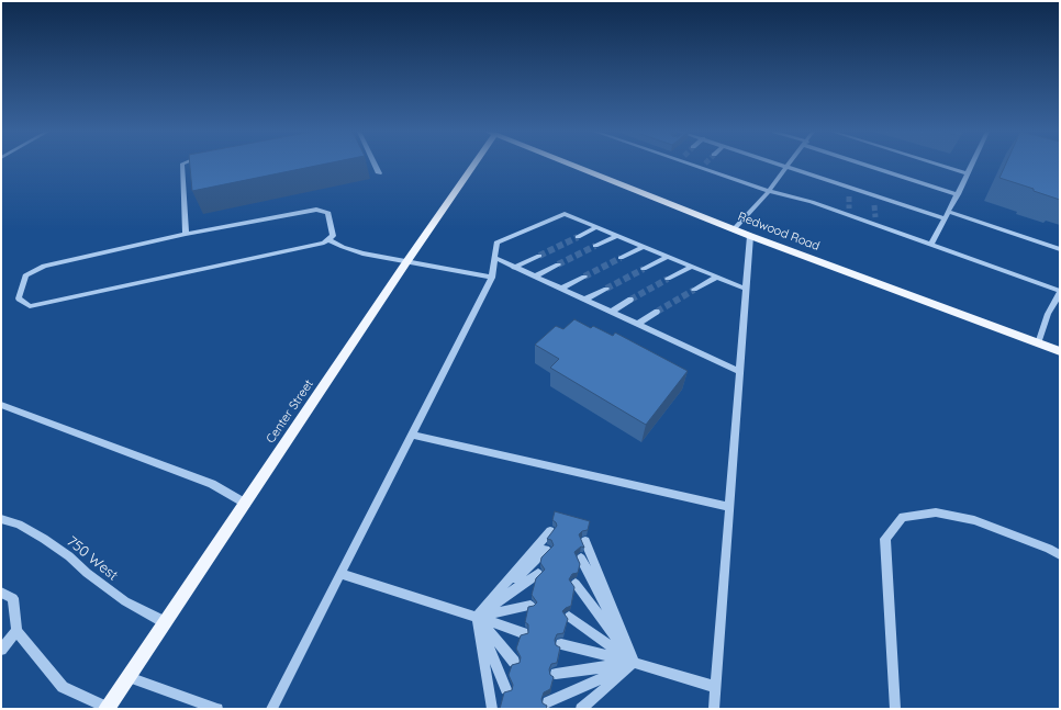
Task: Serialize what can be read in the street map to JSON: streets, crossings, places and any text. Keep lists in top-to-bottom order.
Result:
{
  "streets": {
    "main road": ["Redwood Road", "Center Street"],
    "street": ["750 West"]
  },
  "crossings": [
    ["Center Street", "750 West"]
  ]
}
